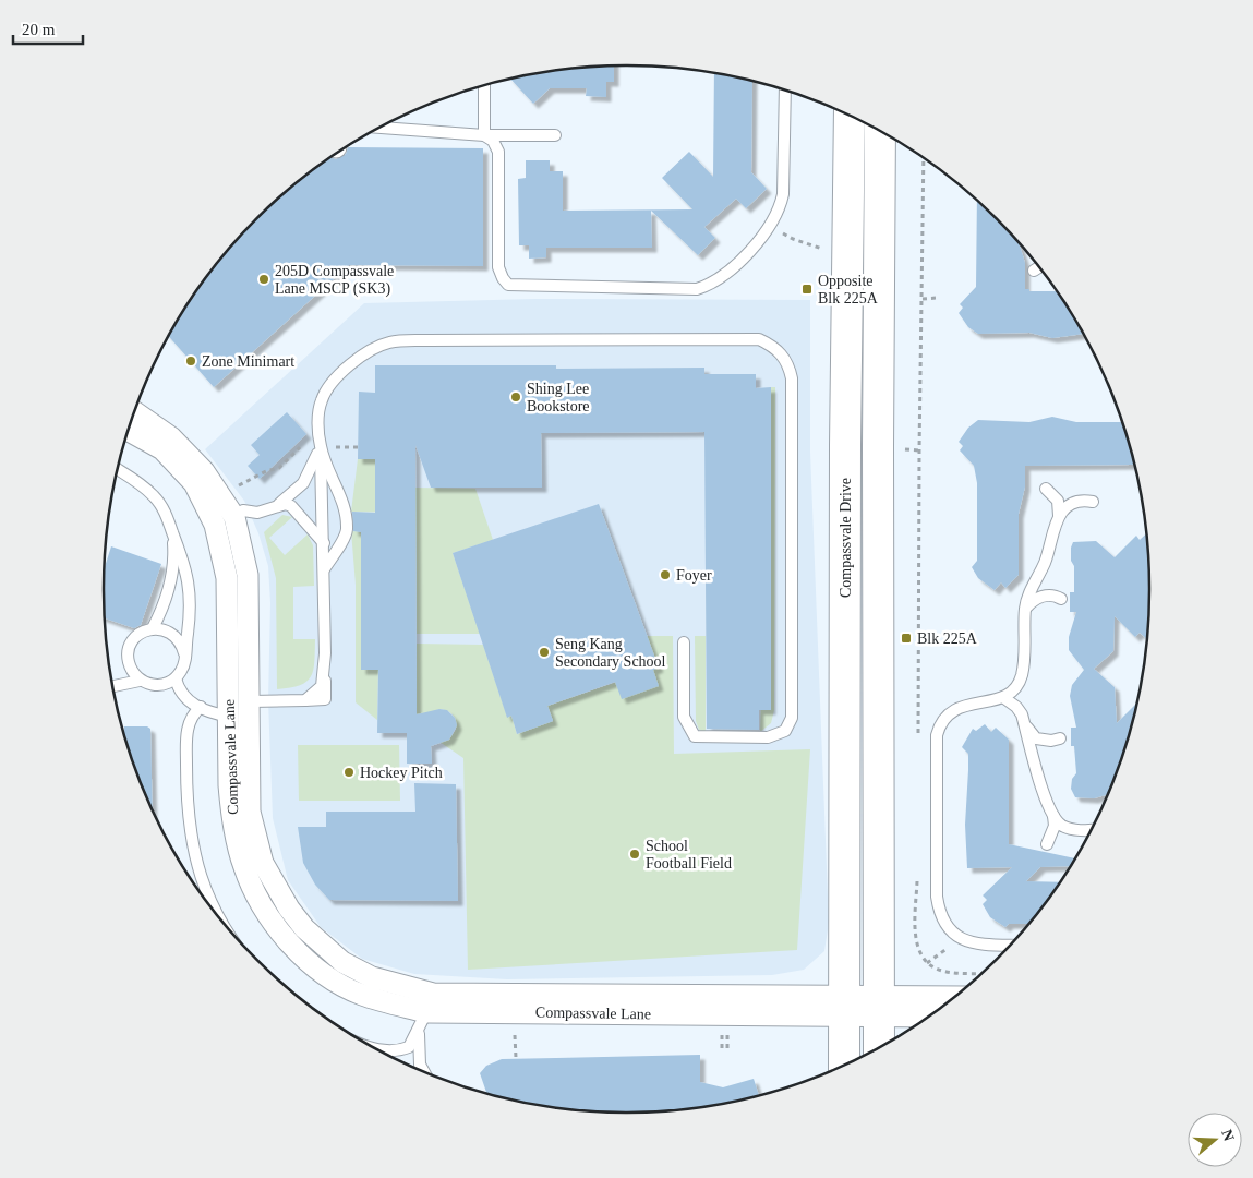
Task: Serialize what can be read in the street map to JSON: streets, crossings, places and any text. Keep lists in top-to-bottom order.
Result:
{
  "streets": {
    "street": ["Compassvale Drive", "Compassvale Lane"]
  },
  "places": {
    "other": [
      "205D Compassvale Lane MSCP (SK3)",
      "Zone Minimart",
      "Shing Lee Bookstore",
      "Foyer",
      "Seng Kang Secondary School",
      "Hockey Pitch",
      "School Football Field"
    ],
    "transit": ["Opposite Blk 225A", "Blk 225A"]
  },
  "scale_bar": "20 m",
  "north": "right"
}
